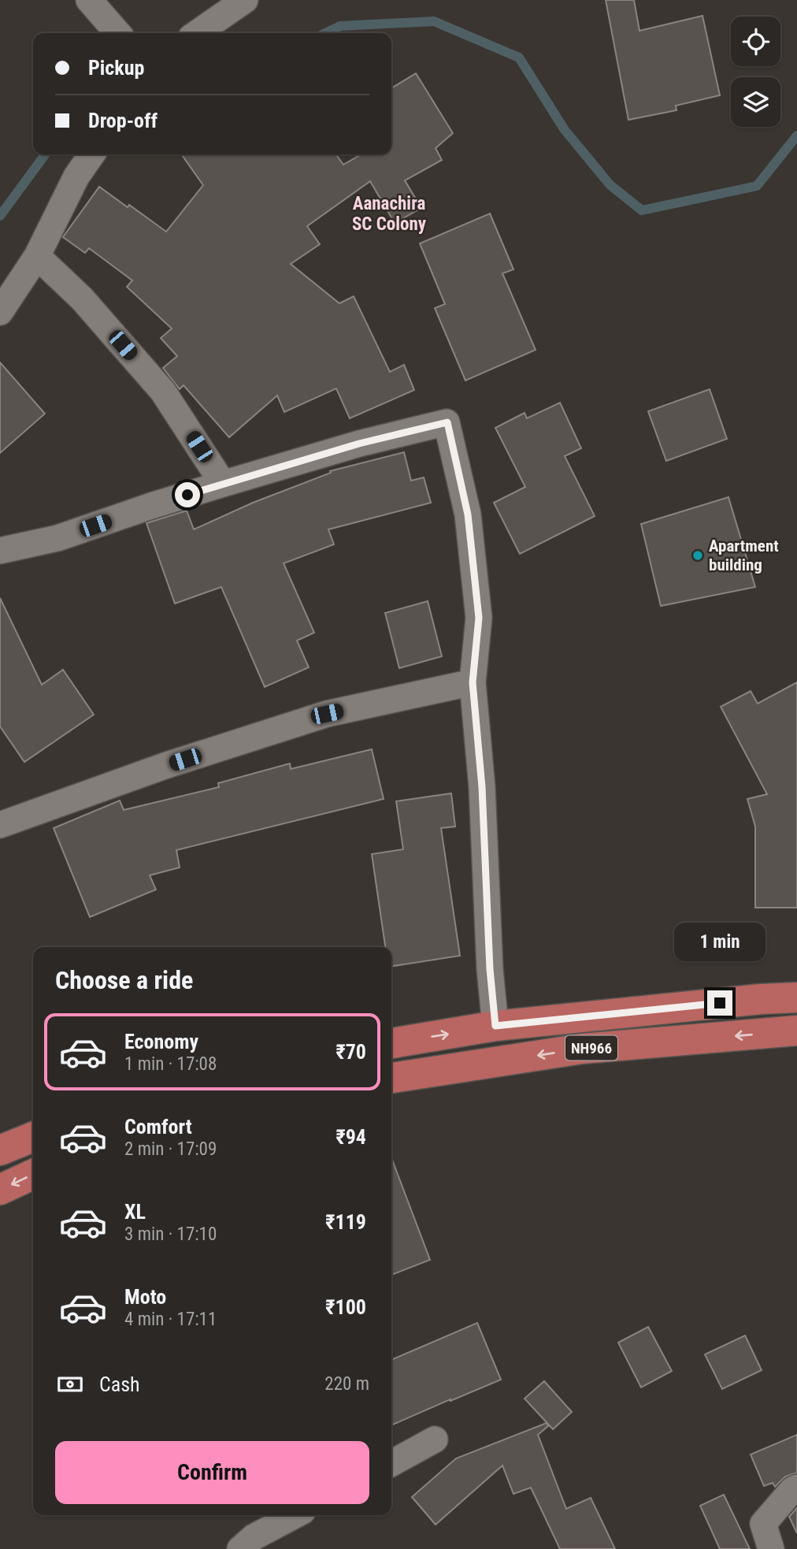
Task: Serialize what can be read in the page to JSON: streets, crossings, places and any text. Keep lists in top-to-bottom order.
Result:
{
  "streets": {
    "highway": ["NH966"]
  },
  "districts": ["Aanachira SC Colony"],
  "places": ["Apartment building"],
  "page": {
    "banner": ["Pickup", "Drop-off"],
    "bubble": "1 min",
    "heading": "Choose a ride",
    "list": [
      {
        "name": "Economy",
        "note": "1 min · 17:08",
        "value": "₹70"
      },
      {
        "name": "Comfort",
        "note": "2 min · 17:09",
        "value": "₹94"
      },
      {
        "name": "XL",
        "note": "3 min · 17:10",
        "value": "₹119"
      },
      {
        "name": "Moto",
        "note": "4 min · 17:11",
        "value": "₹100"
      }
    ],
    "pay": ["Cash", "220 m"],
    "buttons": "Confirm"
  }
}
